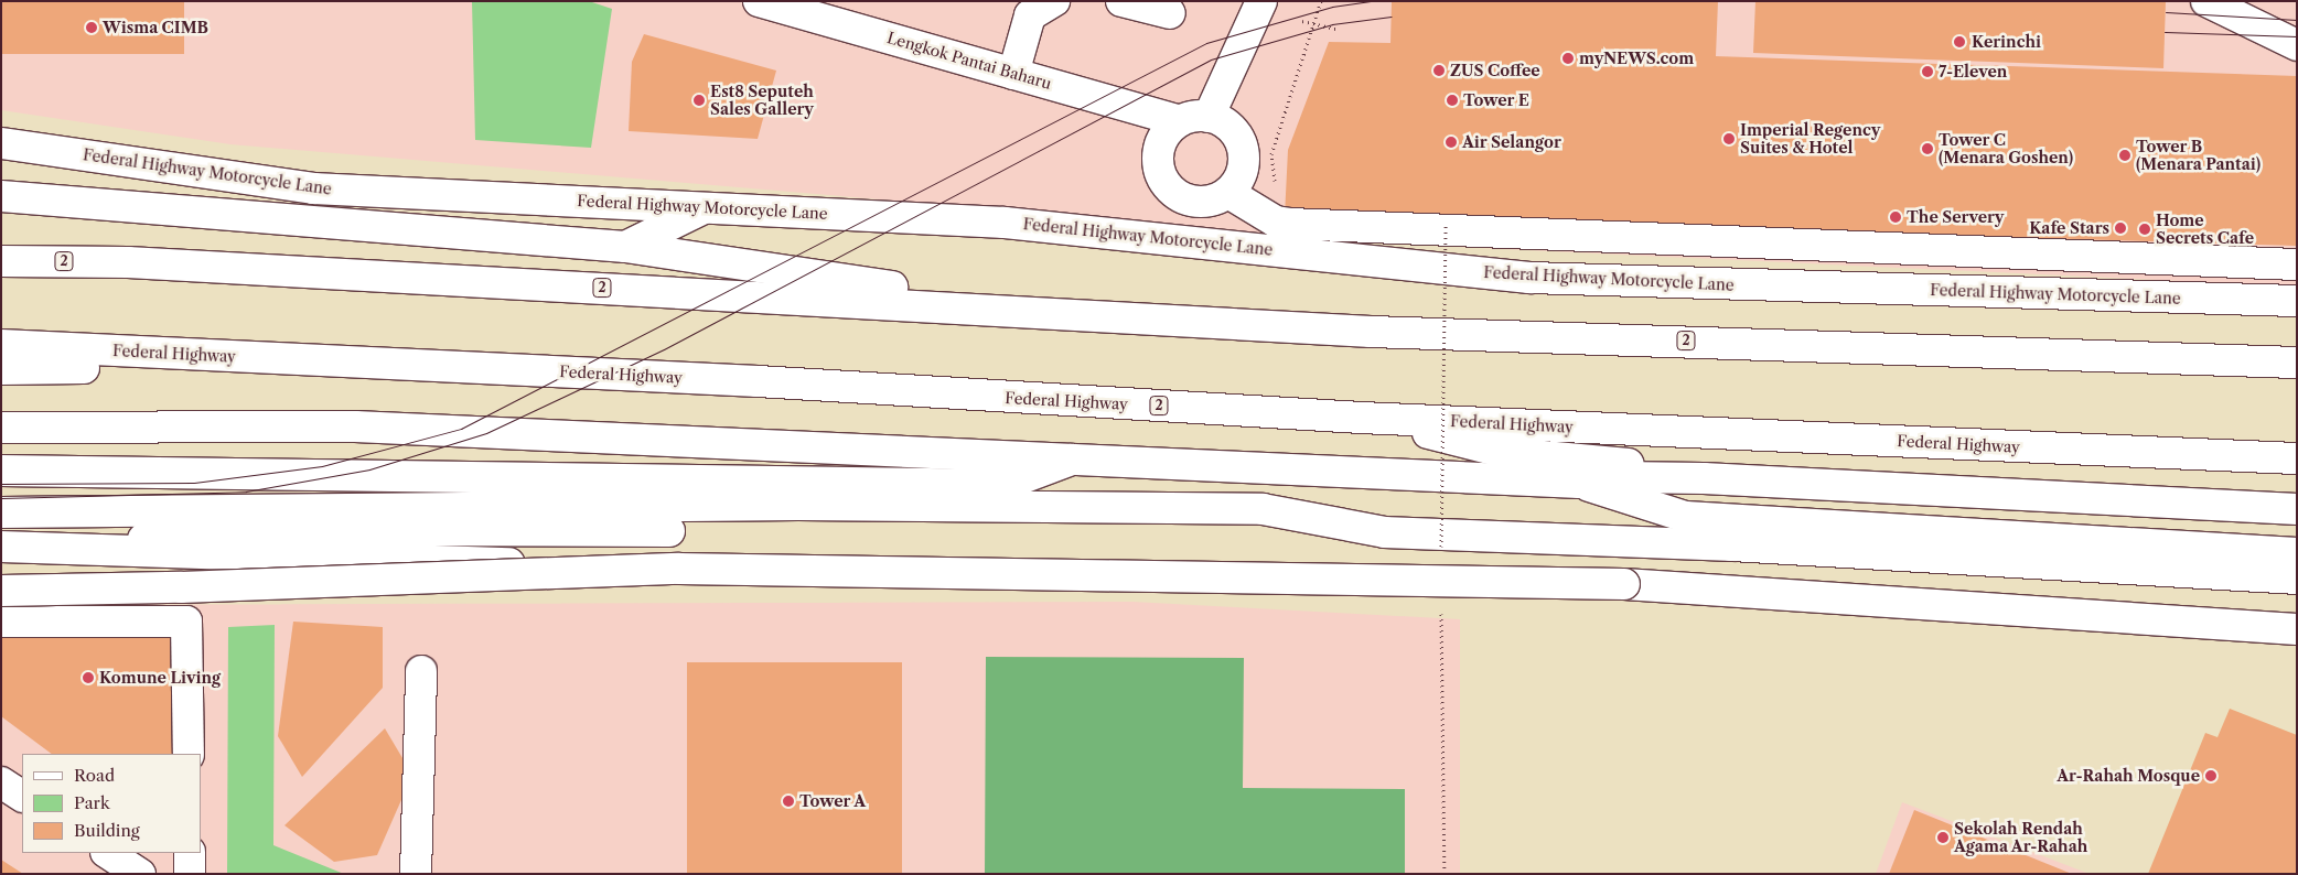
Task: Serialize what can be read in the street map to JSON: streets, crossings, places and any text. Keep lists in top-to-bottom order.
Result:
{
  "streets": {
    "main road": [
      "Lengkok Pantai Baharu",
      "Federal Highway Motorcycle Lane",
      "2",
      "Federal Highway"
    ]
  },
  "places": [
    "Wisma CIMB",
    "Kerinchi",
    "myNEWS.com",
    "ZUS Coffee",
    "7-Eleven",
    "Est8 Seputeh Sales Gallery",
    "Tower E",
    "Imperial Regency Suites & Hotel",
    "Air Selangor",
    "Tower C (Menara Goshen)",
    "Tower B (Menara Pantai)",
    "The Servery",
    "Kafe Stars",
    "Home Secrets Cafe",
    "Komune Living",
    "Ar-Rahah Mosque",
    "Tower A",
    "Sekolah Rendah Agama Ar-Rahah"
  ],
  "legend": ["Road", "Park", "Building"]
}
